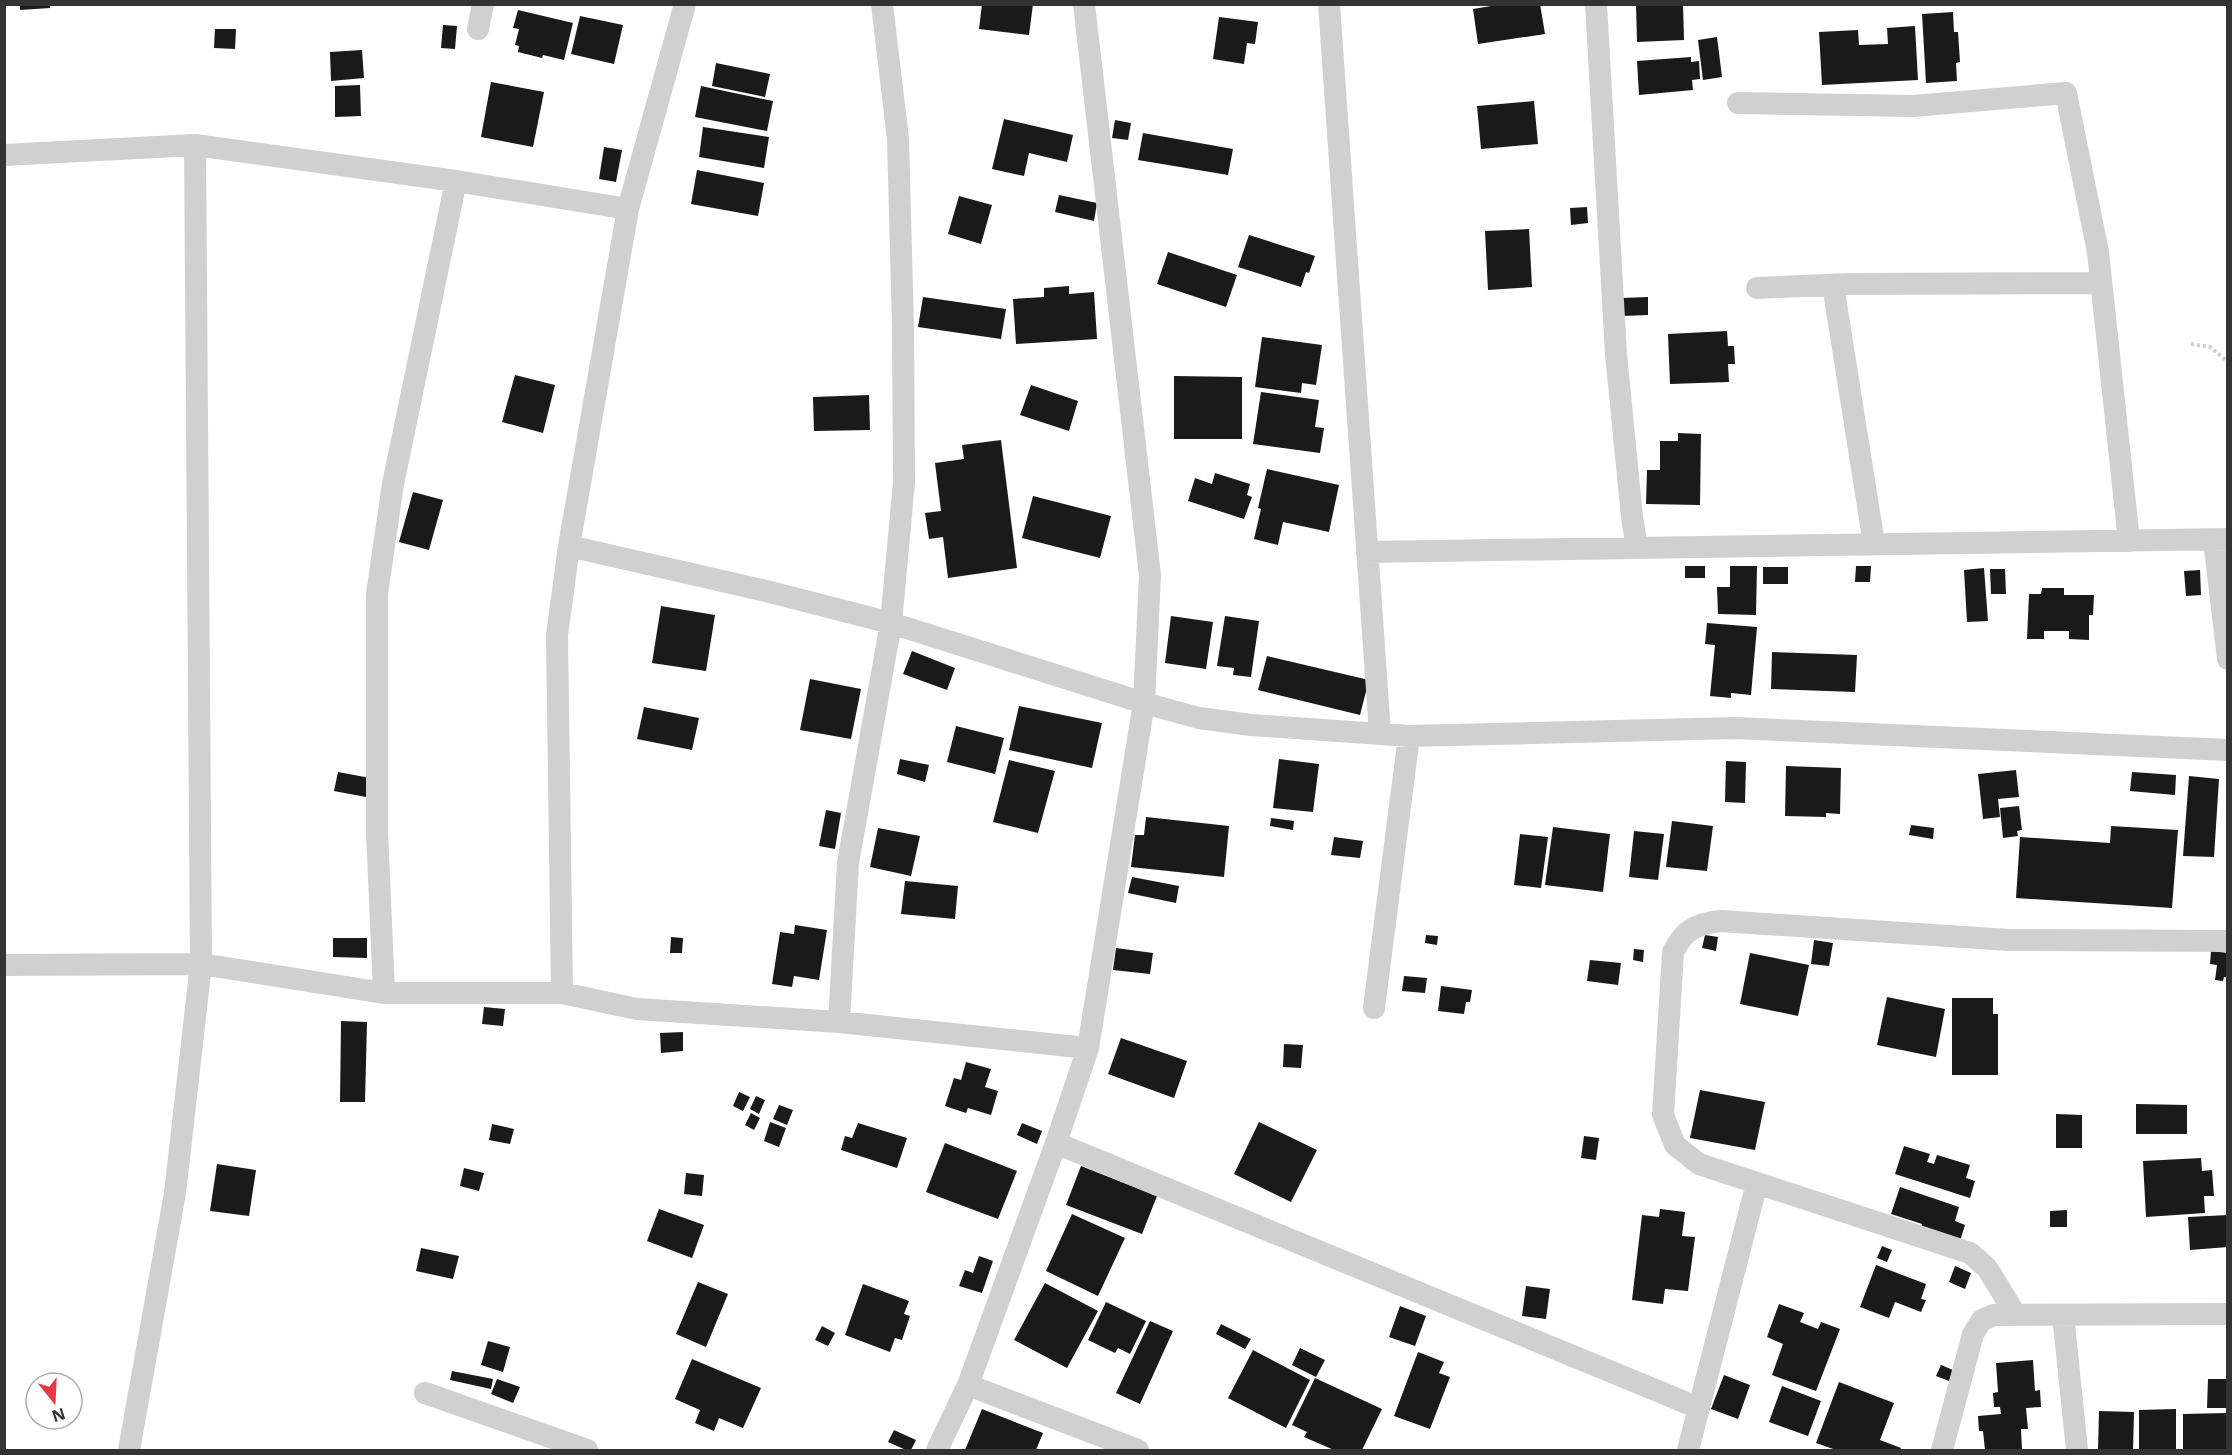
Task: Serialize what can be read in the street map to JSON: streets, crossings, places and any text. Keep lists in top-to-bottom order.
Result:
{
  "north": "bottom"
}
